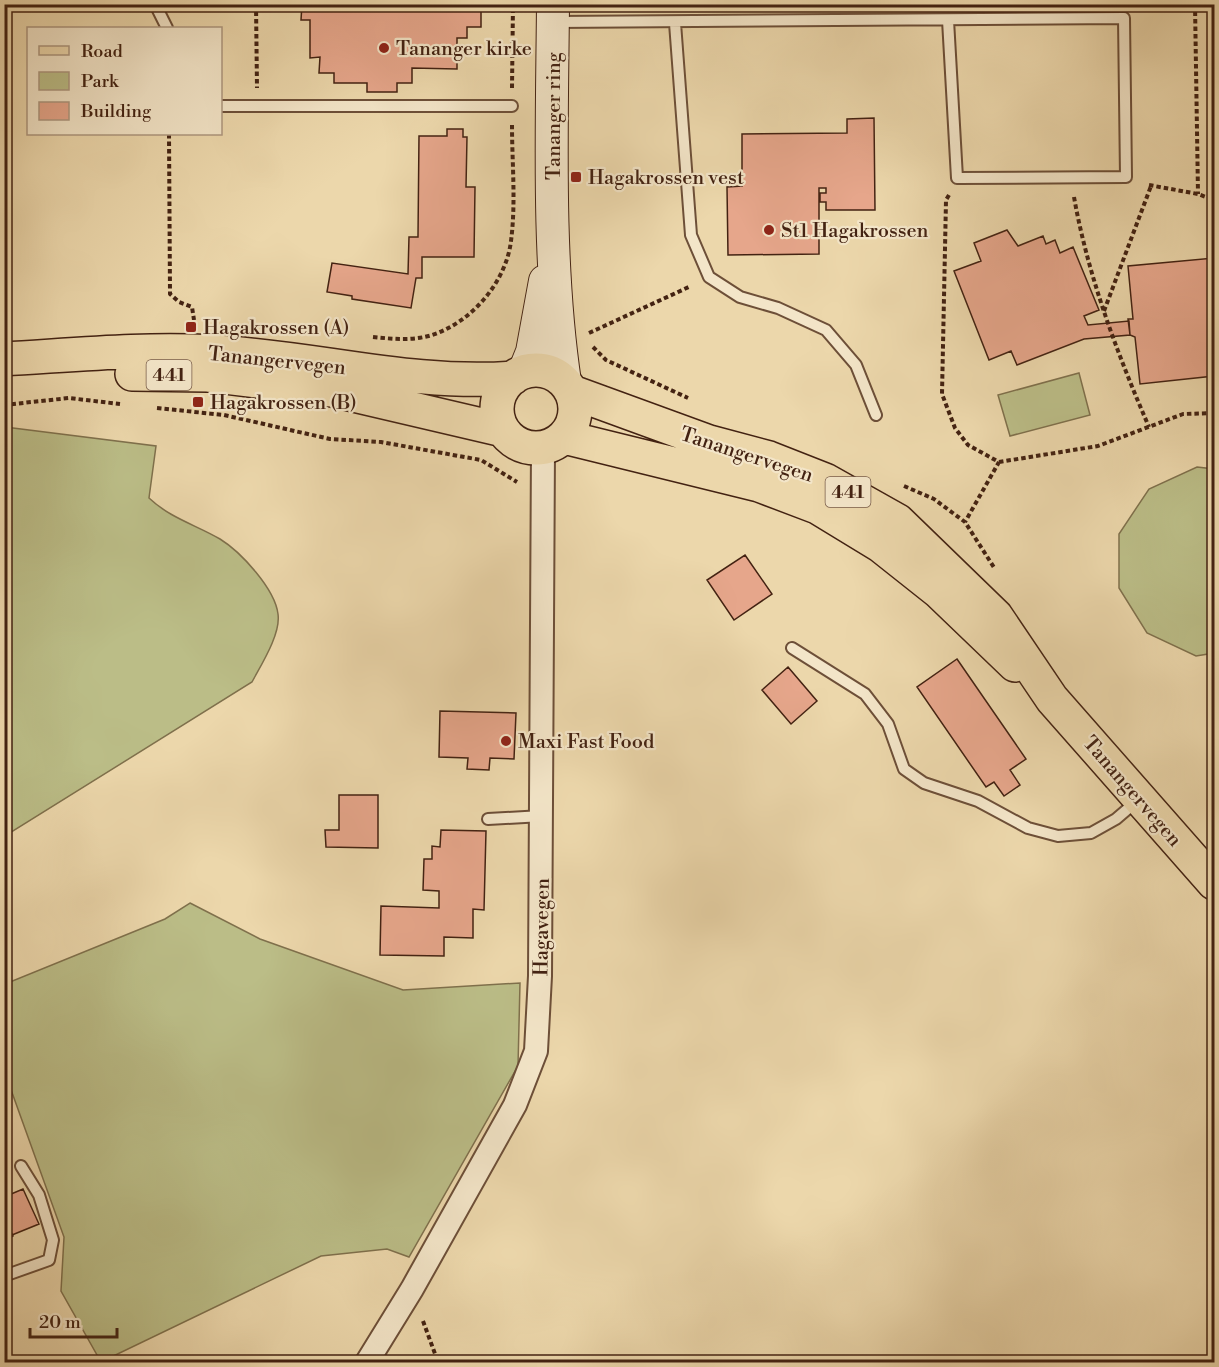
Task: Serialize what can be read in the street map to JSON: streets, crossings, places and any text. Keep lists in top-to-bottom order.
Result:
{
  "streets": {
    "main road": ["Tananger ring", "Tanangervegen", "441"],
    "street": ["Hagavegen"]
  },
  "crossings": [
    ["Tananger ring", "Tanangervegen"],
    ["Tananger ring", "441"],
    ["Tananger ring", "Hagavegen"],
    ["Tanangervegen", "441"],
    ["Tanangervegen", "Hagavegen"],
    ["441", "Hagavegen"]
  ],
  "places": {
    "other": ["Tananger kirke", "St1 Hagakrossen", "Maxi Fast Food"],
    "transit": ["Hagakrossen vest", "Hagakrossen (A)", "Hagakrossen (B)"]
  },
  "legend": ["Road", "Park", "Building"],
  "scale_bar": "20 m"
}
